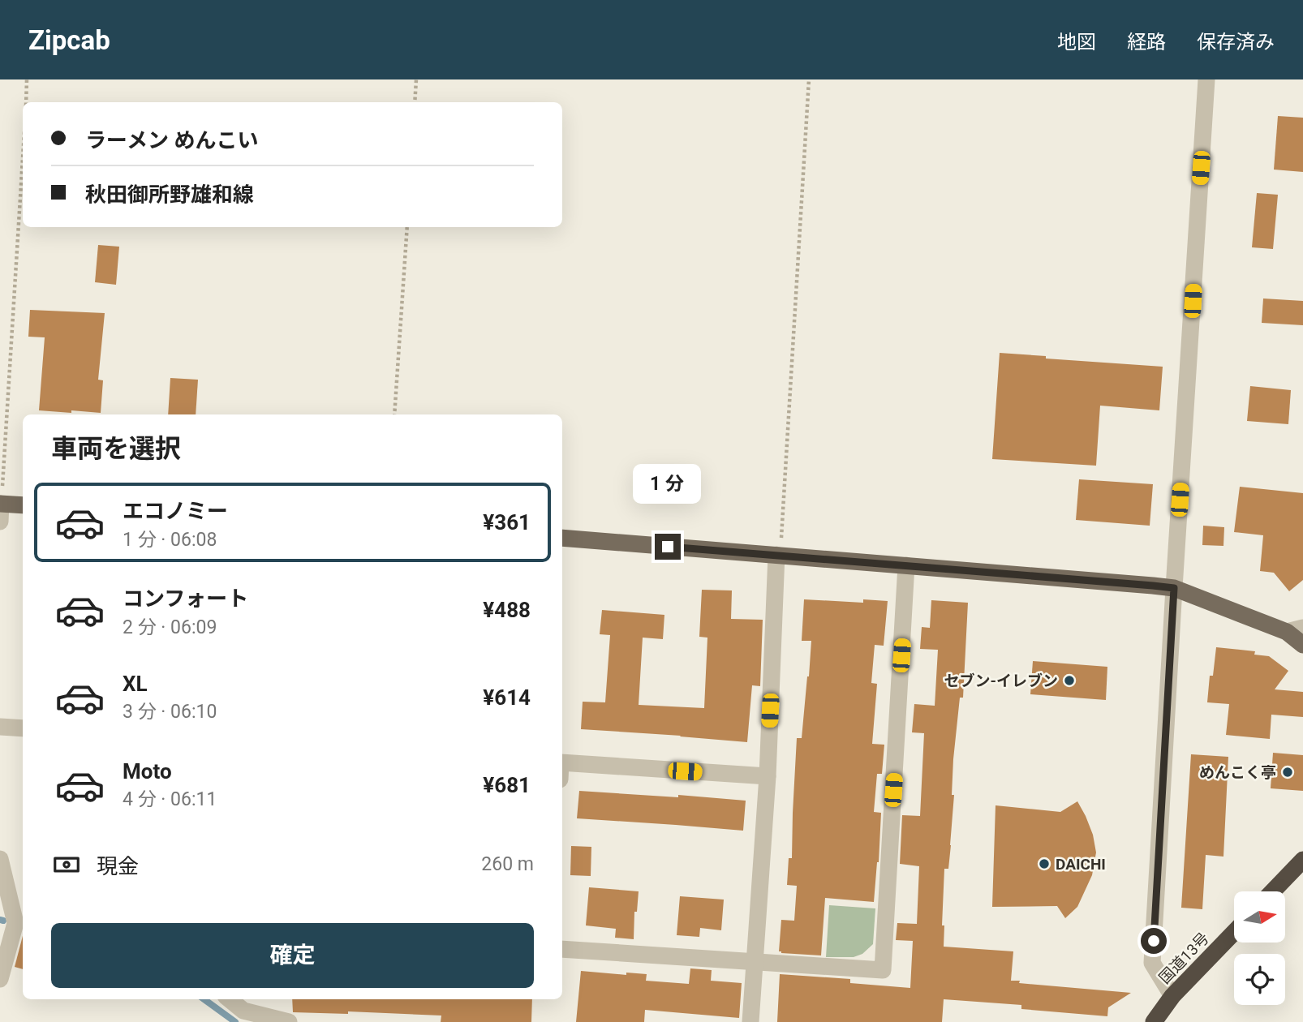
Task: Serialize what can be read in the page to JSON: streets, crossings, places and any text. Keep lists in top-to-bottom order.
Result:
{
  "streets": {
    "highway": ["国道13号"]
  },
  "places": ["セブン-イレブン", "めんこく亭", "DAICHI"],
  "north": "right",
  "page": {
    "header": "Zipcab",
    "nav": ["地図", "経路", "保存済み"],
    "banner": ["ラーメン めんこい", "秋田御所野雄和線"],
    "heading": "車両を選択",
    "bubble": "1 分",
    "list": [
      {
        "name": "エコノミー",
        "note": "1 分 · 06:08",
        "value": "¥361"
      },
      {
        "name": "コンフォート",
        "note": "2 分 · 06:09",
        "value": "¥488"
      },
      {
        "name": "XL",
        "note": "3 分 · 06:10",
        "value": "¥614"
      },
      {
        "name": "Moto",
        "note": "4 分 · 06:11",
        "value": "¥681"
      }
    ],
    "pay": ["現金", "260 m"],
    "buttons": "確定"
  }
}
